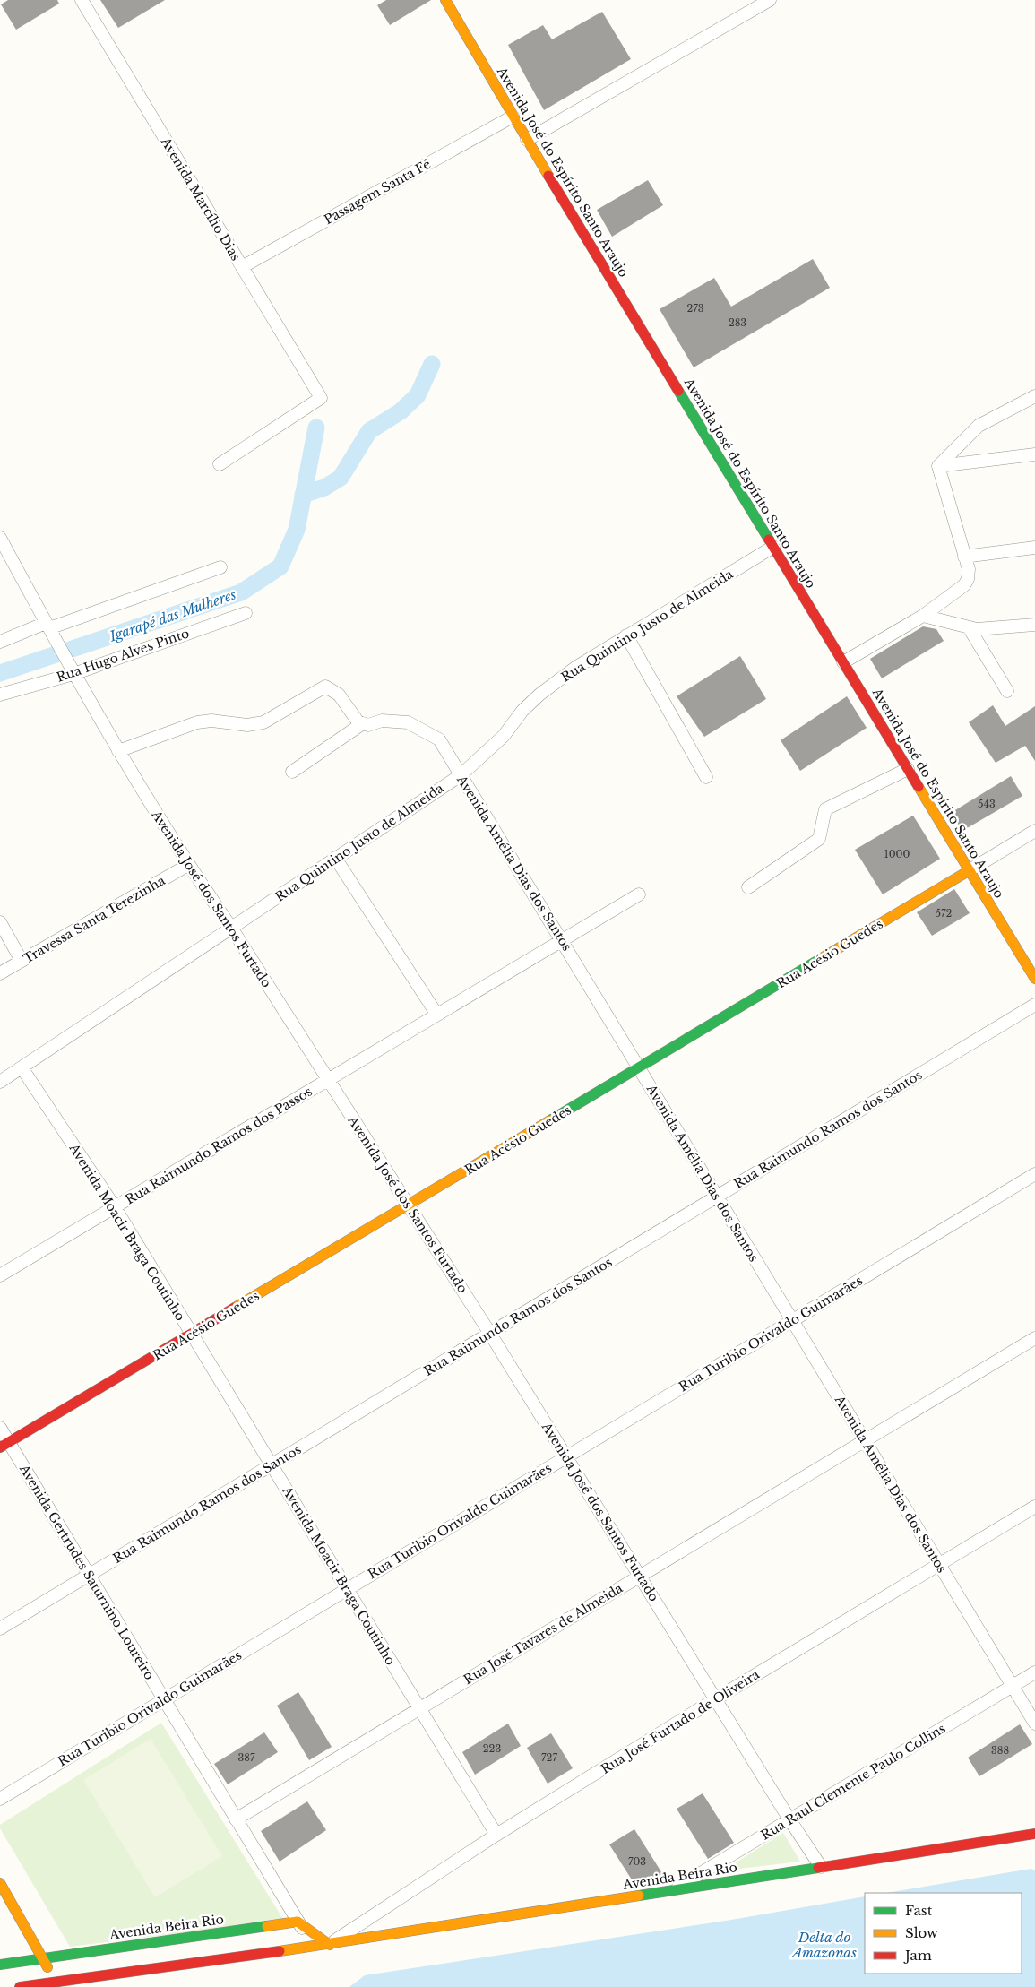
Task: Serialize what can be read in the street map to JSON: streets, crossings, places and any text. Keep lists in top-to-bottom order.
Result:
{
  "streets": {
    "street": [
      "Avenida José do Espírito Santo Araujo",
      "Passagem Santa Fé",
      "Avenida Marcílio Dias",
      "Rua Quintino Justo de Almeida",
      "Rua Hugo Alves Pinto",
      "Avenida Amélia Dias dos Santos",
      "Avenida José dos Santos Furtado",
      "Travessa Santa Terezinha",
      "Rua Acésio Guedes",
      "Rua Raimundo Ramos dos Santos",
      "Rua Raimundo Ramos dos Passos",
      "Avenida Moacir Braga Coutinho",
      "Rua Turibio Orivaldo Guimarães",
      "Avenida Gertrudes Saturnino Loureiro",
      "Rua José Tavares de Almeida",
      "Rua José Furtado de Oliveira",
      "Rua Raul Clemente Paulo Collins",
      "Avenida Beira Rio"
    ]
  },
  "crossings": [
    ["Avenida José do Espírito Santo Araujo", "Passagem Santa Fé"],
    ["Avenida José do Espírito Santo Araujo", "Rua Quintino Justo de Almeida"],
    ["Avenida José do Espírito Santo Araujo", "Rua Acésio Guedes"],
    ["Passagem Santa Fé", "Avenida Marcílio Dias"],
    ["Rua Quintino Justo de Almeida", "Avenida Amélia Dias dos Santos"],
    ["Rua Quintino Justo de Almeida", "Avenida José dos Santos Furtado"],
    ["Rua Quintino Justo de Almeida", "Avenida Moacir Braga Coutinho"],
    ["Rua Hugo Alves Pinto", "Avenida José dos Santos Furtado"],
    ["Avenida Amélia Dias dos Santos", "Rua Acésio Guedes"],
    ["Avenida Amélia Dias dos Santos", "Rua Raimundo Ramos dos Santos"],
    ["Avenida Amélia Dias dos Santos", "Rua Raimundo Ramos dos Passos"],
    ["Avenida Amélia Dias dos Santos", "Rua Turibio Orivaldo Guimarães"],
    ["Avenida Amélia Dias dos Santos", "Rua José Tavares de Almeida"],
    ["Avenida Amélia Dias dos Santos", "Rua José Furtado de Oliveira"],
    ["Avenida Amélia Dias dos Santos", "Rua Raul Clemente Paulo Collins"],
    ["Avenida José dos Santos Furtado", "Travessa Santa Terezinha"],
    ["Avenida José dos Santos Furtado", "Rua Acésio Guedes"],
    ["Avenida José dos Santos Furtado", "Rua Raimundo Ramos dos Santos"],
    ["Avenida José dos Santos Furtado", "Rua Raimundo Ramos dos Passos"],
    ["Avenida José dos Santos Furtado", "Rua Turibio Orivaldo Guimarães"],
    ["Avenida José dos Santos Furtado", "Rua José Tavares de Almeida"],
    ["Avenida José dos Santos Furtado", "Rua José Furtado de Oliveira"],
    ["Avenida José dos Santos Furtado", "Rua Raul Clemente Paulo Collins"],
    ["Avenida José dos Santos Furtado", "Avenida Beira Rio"],
    ["Rua Acésio Guedes", "Avenida Moacir Braga Coutinho"],
    ["Rua Acésio Guedes", "Avenida Gertrudes Saturnino Loureiro"],
    ["Rua Raimundo Ramos dos Santos", "Avenida Moacir Braga Coutinho"],
    ["Rua Raimundo Ramos dos Santos", "Avenida Gertrudes Saturnino Loureiro"],
    ["Rua Raimundo Ramos dos Passos", "Avenida Moacir Braga Coutinho"],
    ["Avenida Moacir Braga Coutinho", "Rua Turibio Orivaldo Guimarães"],
    ["Avenida Moacir Braga Coutinho", "Rua José Tavares de Almeida"],
    ["Avenida Moacir Braga Coutinho", "Rua José Furtado de Oliveira"],
    ["Rua Turibio Orivaldo Guimarães", "Avenida Gertrudes Saturnino Loureiro"],
    ["Avenida Gertrudes Saturnino Loureiro", "Rua José Tavares de Almeida"],
    ["Avenida Gertrudes Saturnino Loureiro", "Avenida Beira Rio"],
    ["Rua José Furtado de Oliveira", "Avenida Beira Rio"],
    ["Rua Raul Clemente Paulo Collins", "Avenida Beira Rio"]
  ],
  "water": ["Igarapé das Mulheres", "Delta do Amazonas"],
  "house_numbers": [
    "273",
    "283",
    "543",
    "1000",
    "572",
    "223",
    "388",
    "387",
    "727",
    "703"
  ],
  "legend": ["Fast", "Slow", "Jam"]
}
